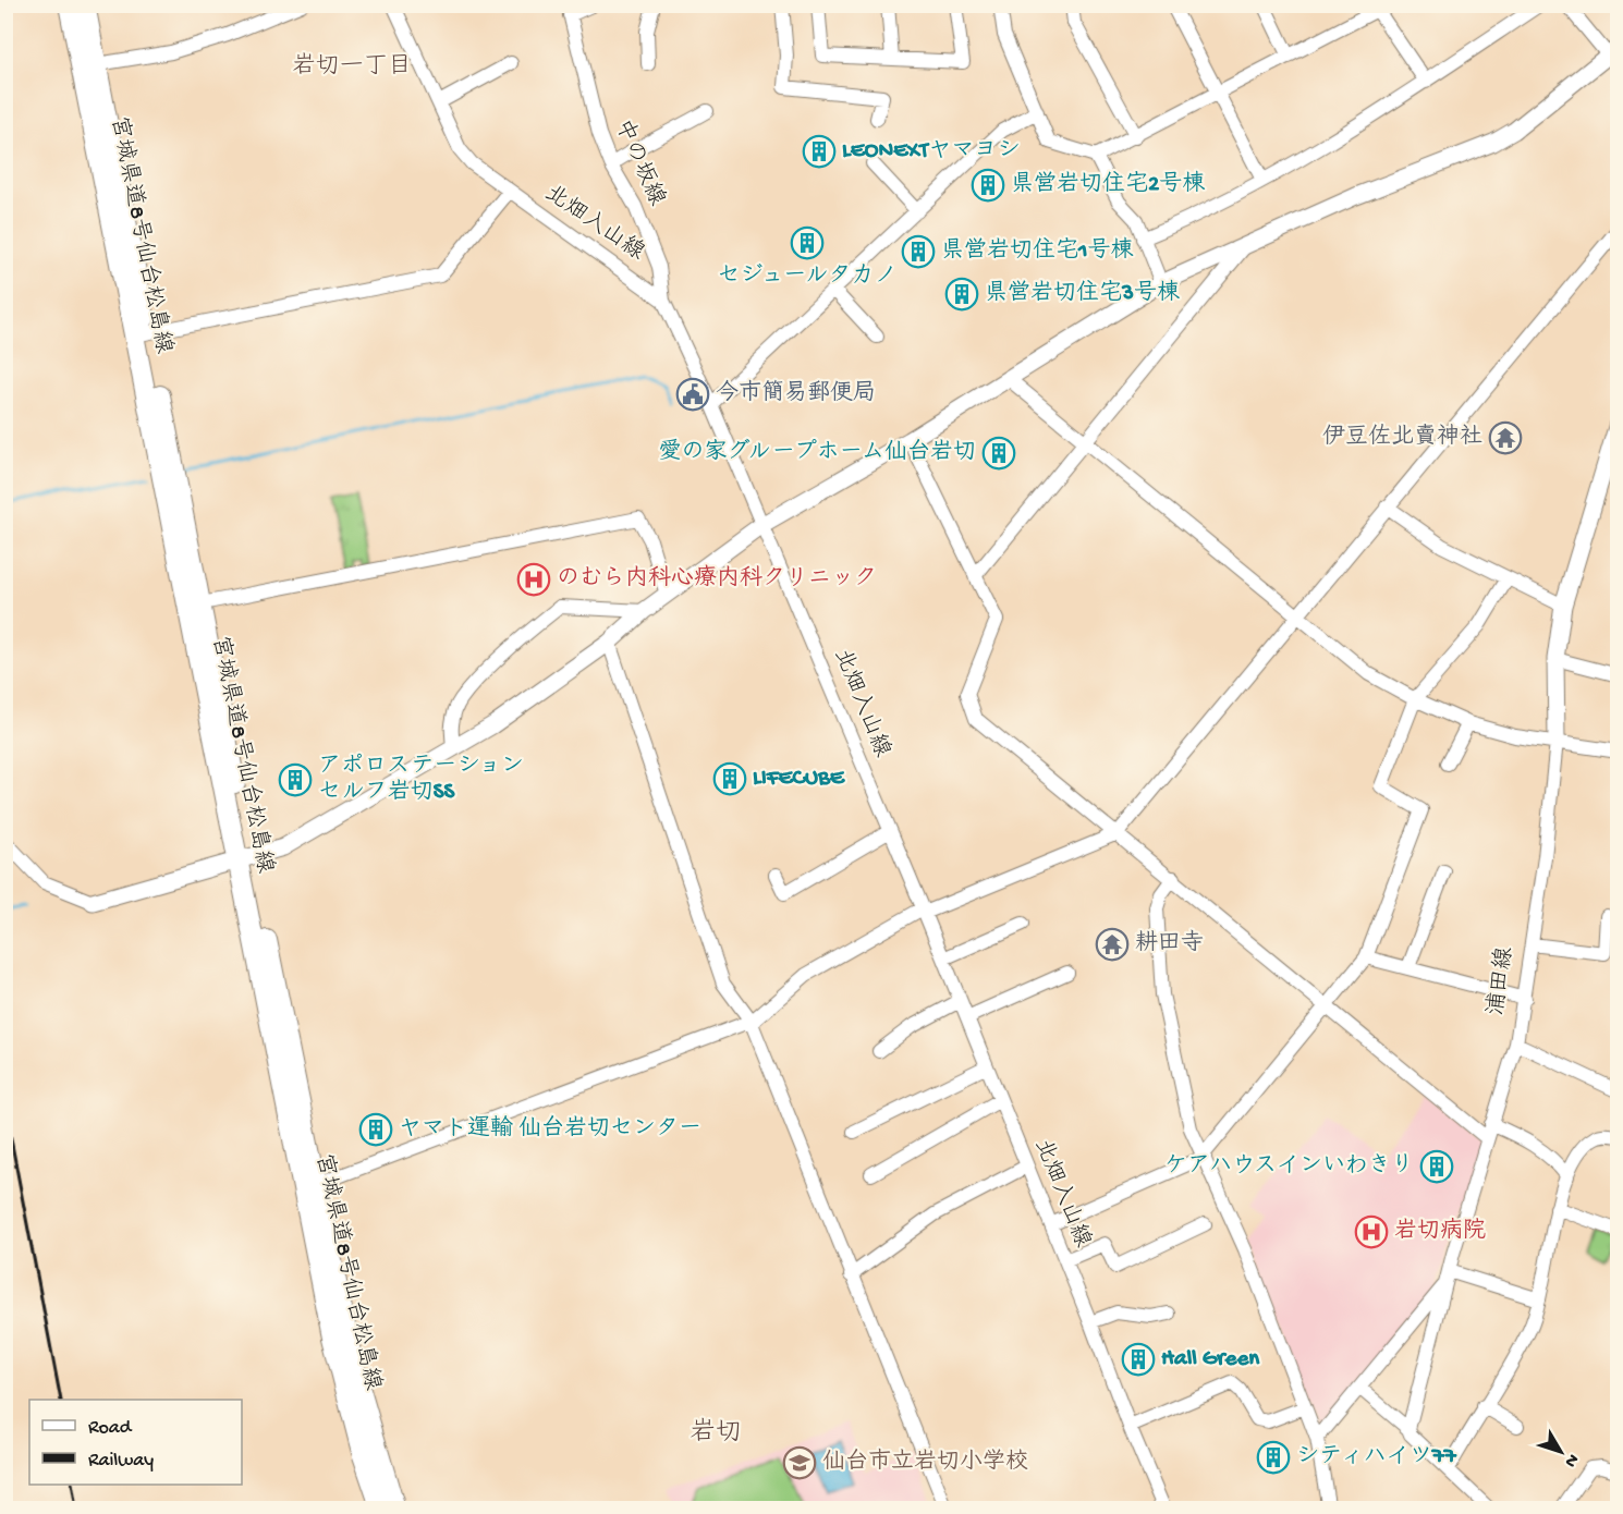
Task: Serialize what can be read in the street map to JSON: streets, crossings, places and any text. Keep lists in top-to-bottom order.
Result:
{
  "streets": {
    "main road": ["宮城県道8号仙台松島線"],
    "street": ["中の坂線", "北畑入山線", "浦田線"]
  },
  "crossings": [
    ["中の坂線", "北畑入山線"]
  ],
  "districts": ["岩切一丁目", "岩切"],
  "places": {
    "building": [
      "LEONEXTヤマヨシ",
      "県営岩切住宅2号棟",
      "セジュールタカノ",
      "県営岩切住宅1号棟",
      "県営岩切住宅3号棟",
      "愛の家グループホーム仙台岩切",
      "LIFECUBE",
      "アポロステーション セルフ岩切SS",
      "ヤマト運輸 仙台岩切センター",
      "ケアハウスインいわきり",
      "Hall Green",
      "シティハイツ77"
    ],
    "public building": ["今市簡易郵便局"],
    "temple": ["伊豆佐北賣神社", "耕田寺"],
    "hospital": ["のむら内科心療内科クリニック", "岩切病院"],
    "school or university": ["仙台市立岩切小学校"]
  },
  "legend": ["Road", "Railway"],
  "north": "bottom right"
}
